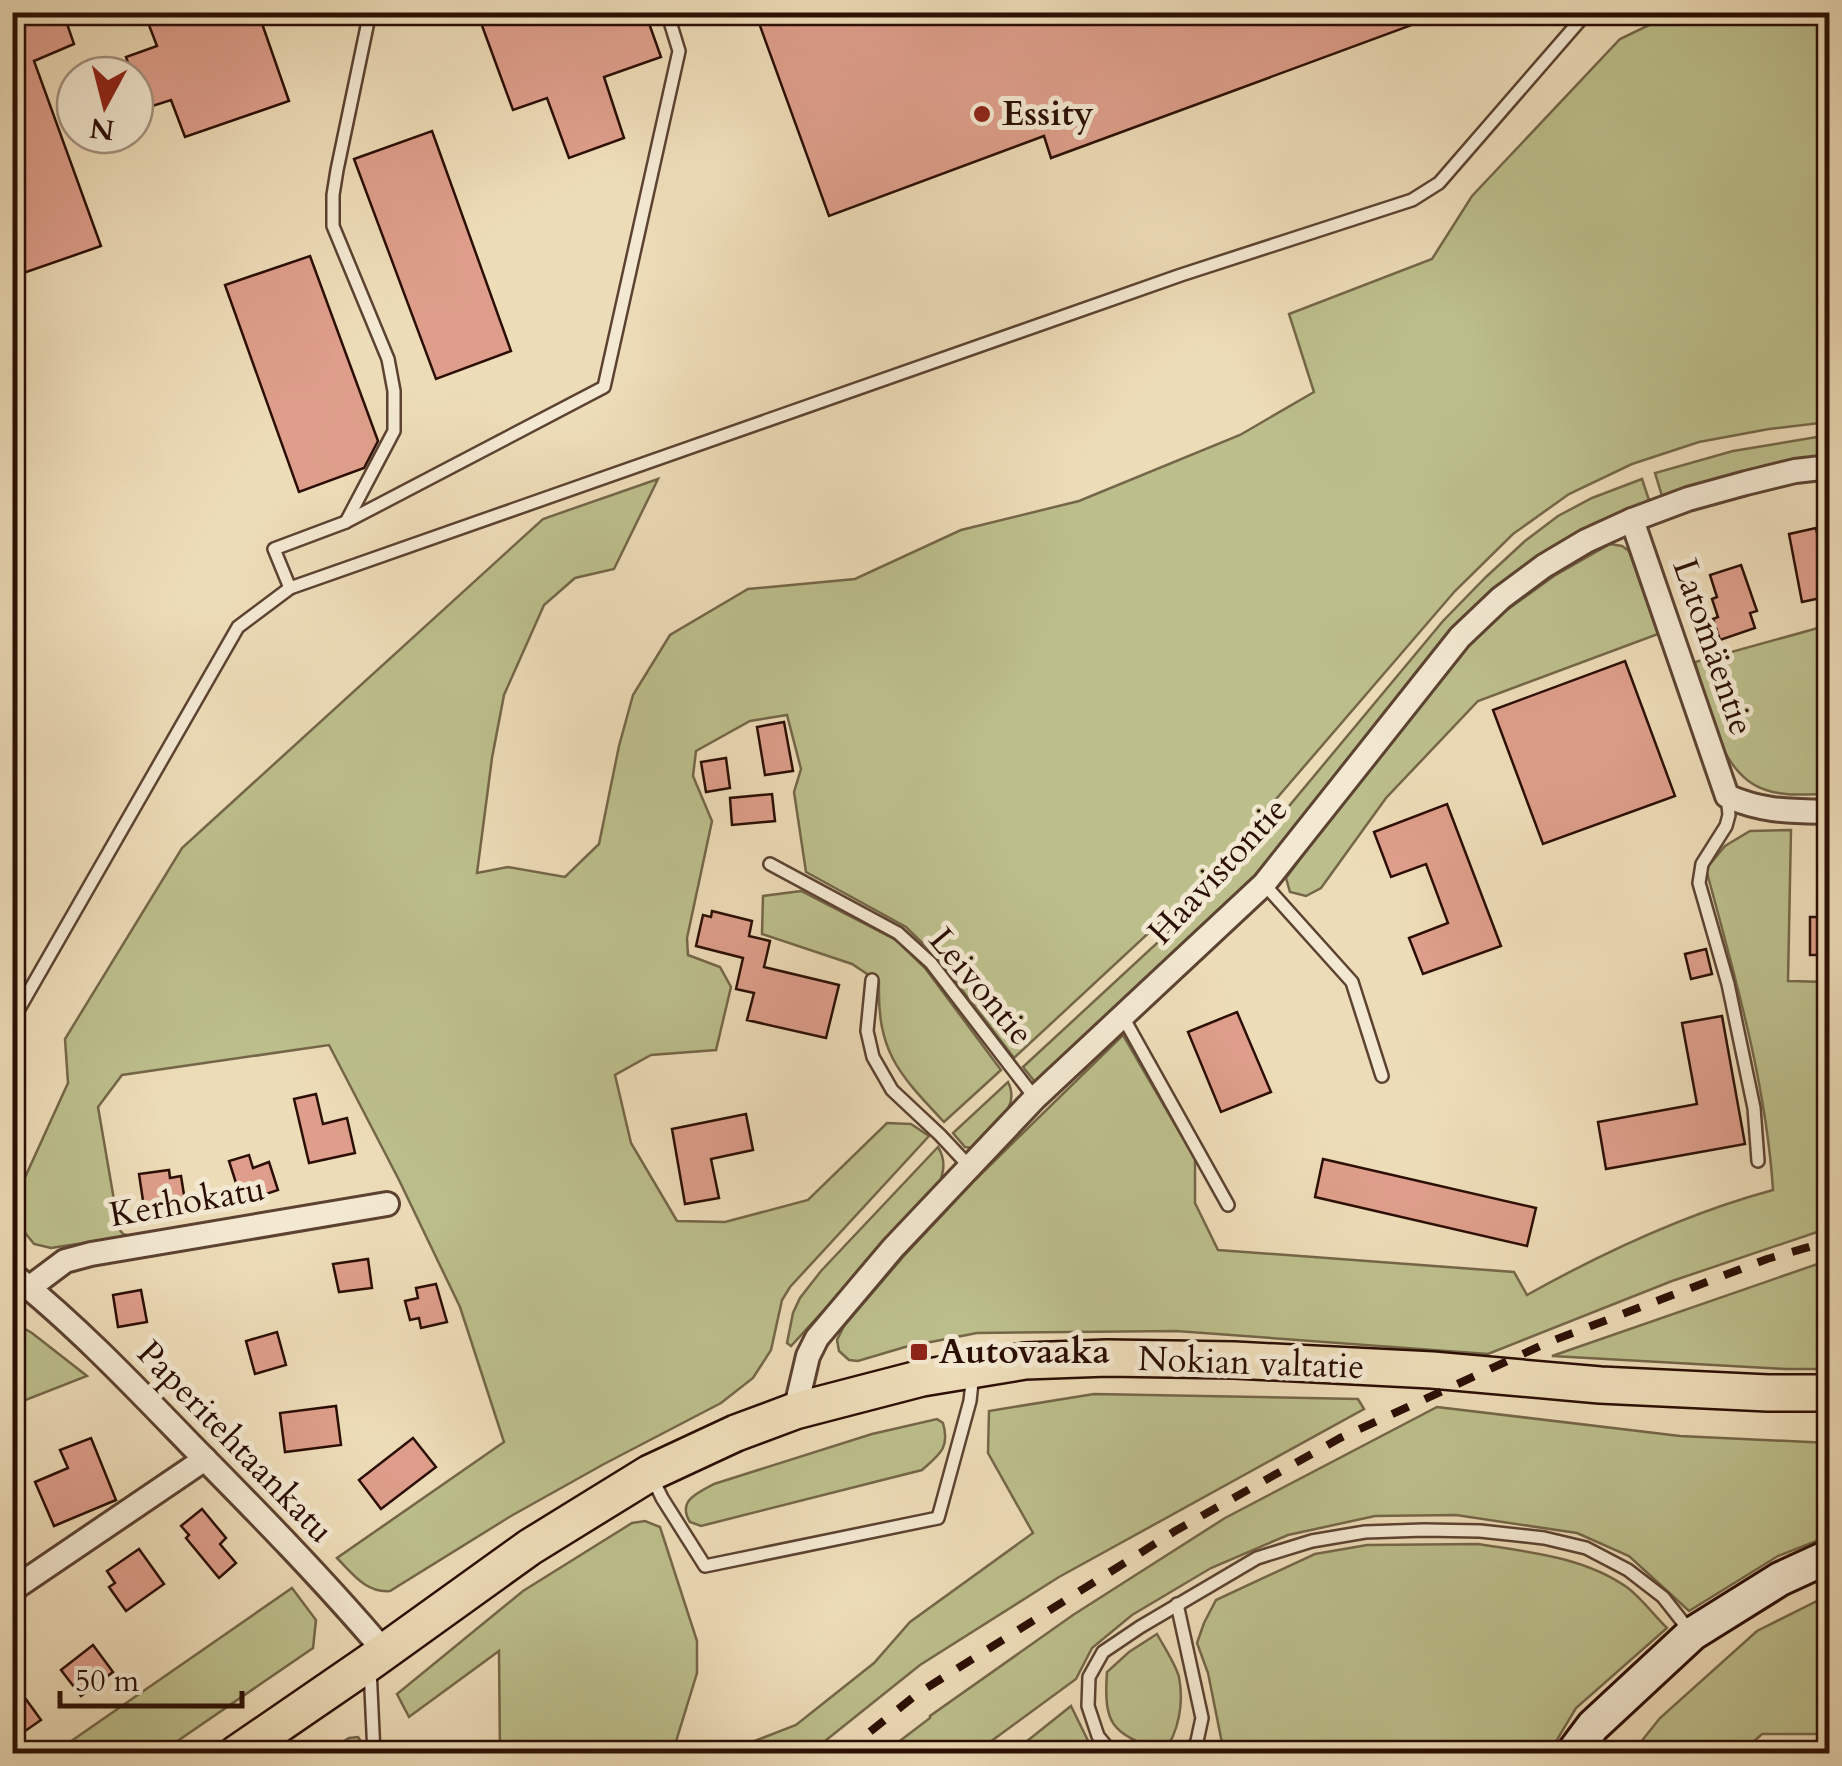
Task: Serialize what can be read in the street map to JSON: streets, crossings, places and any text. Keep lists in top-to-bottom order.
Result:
{
  "streets": {
    "main road": ["Nokian valtatie"],
    "street": [
      "Latomäentie",
      "Haavistontie",
      "Kerhokatu",
      "Paperitehtaankatu"
    ],
    "lane": ["Leivontie"]
  },
  "crossings": [
    ["Latomäentie", "Haavistontie"],
    ["Haavistontie", "Leivontie"],
    ["Haavistontie", "Nokian valtatie"],
    ["Kerhokatu", "Paperitehtaankatu"],
    ["Nokian valtatie", "Paperitehtaankatu"]
  ],
  "places": {
    "other": ["Essity"],
    "transit": ["Autovaaka"]
  },
  "scale_bar": "50 m",
  "north": "bottom"
}
